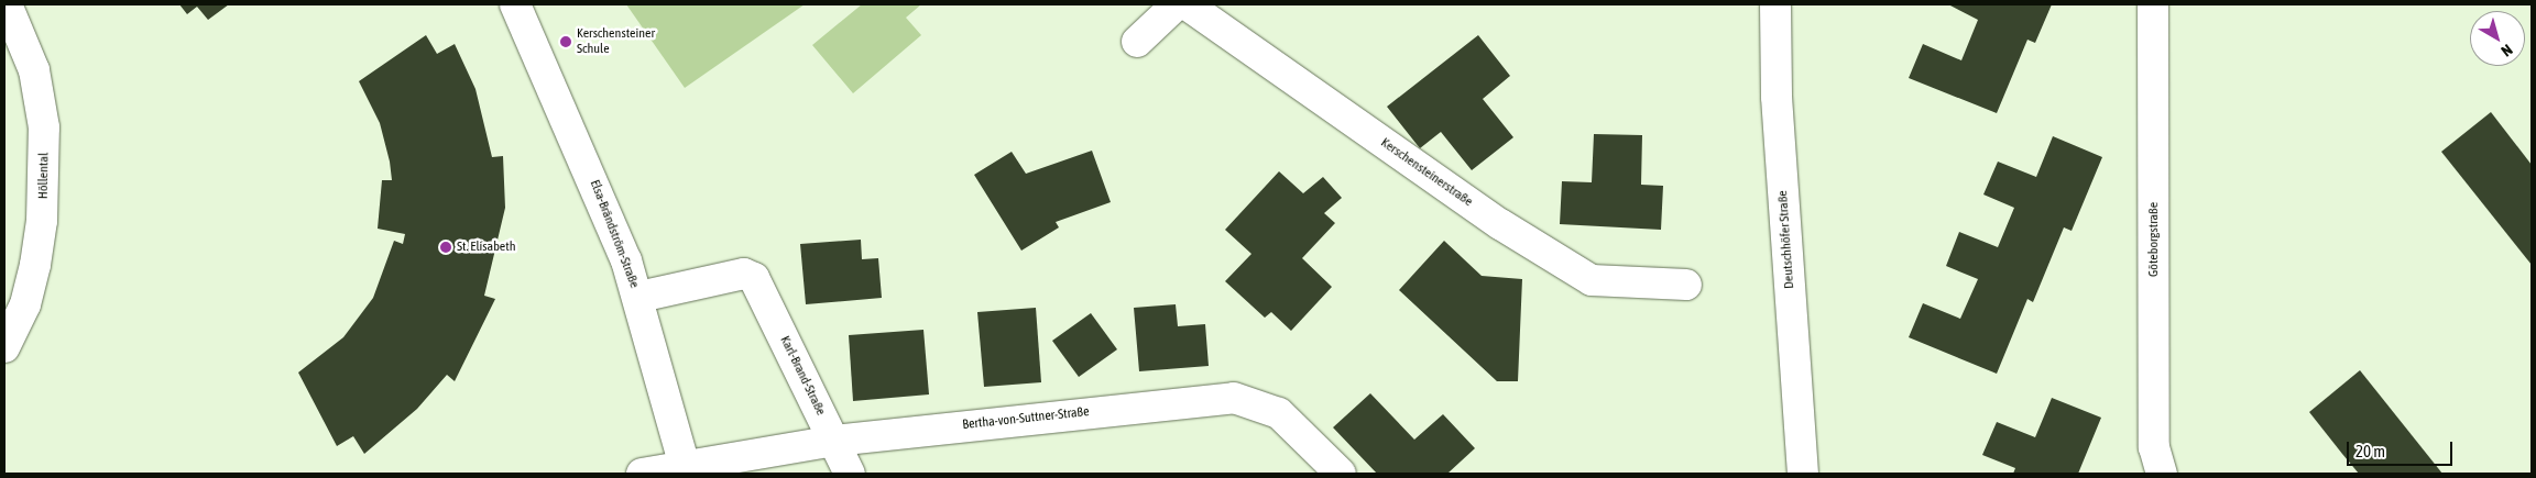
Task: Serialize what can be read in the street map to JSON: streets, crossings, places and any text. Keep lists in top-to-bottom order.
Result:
{
  "streets": {
    "street": [
      "Kerschensteinerstraße",
      "Höllental",
      "Elsa-Brändström-Straße",
      "Deutschhöfer Straße",
      "Göteborgstraße",
      "Karl-Brand-Straße",
      "Bertha-von-Suttner-Straße"
    ]
  },
  "crossings": [
    ["Elsa-Brändström-Straße", "Karl-Brand-Straße"],
    ["Elsa-Brändström-Straße", "Bertha-von-Suttner-Straße"],
    ["Karl-Brand-Straße", "Bertha-von-Suttner-Straße"]
  ],
  "places": ["Kerschensteiner Schule", "St. Elisabeth"],
  "scale_bar": "20 m",
  "north": "bottom right"
}
